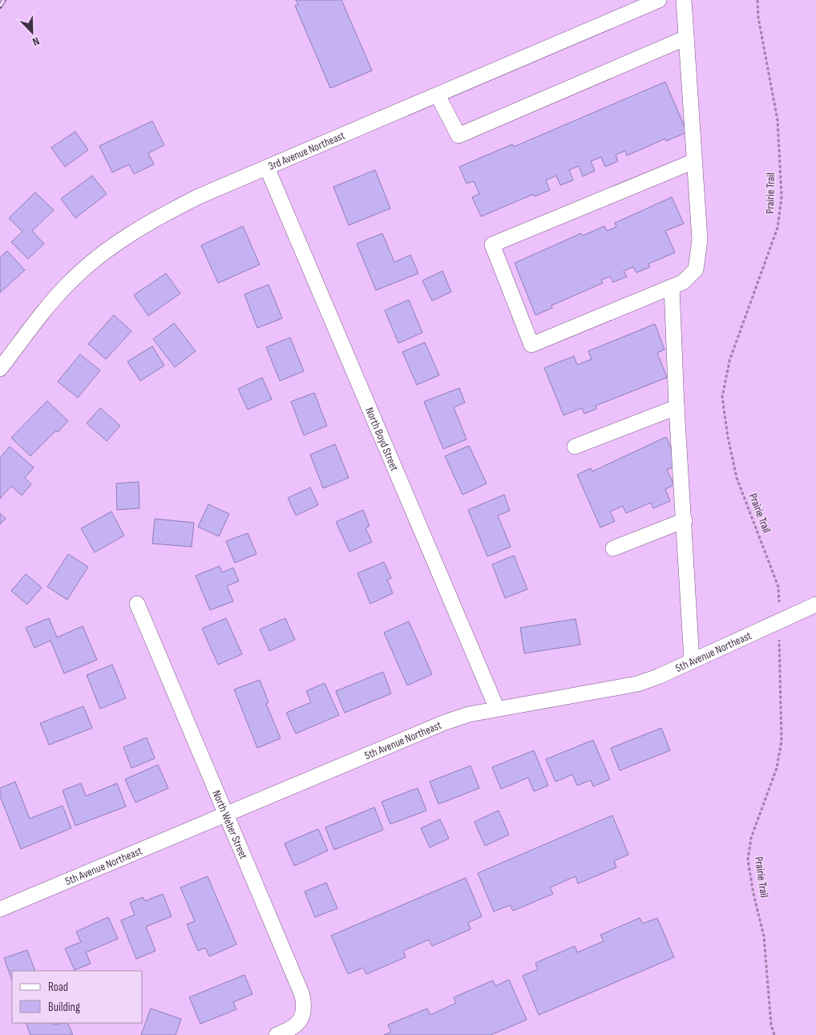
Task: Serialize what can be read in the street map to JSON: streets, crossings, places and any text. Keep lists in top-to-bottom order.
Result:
{
  "streets": {
    "street": [
      "3rd Avenue Northeast",
      "North Boyd Street",
      "5th Avenue Northeast",
      "North Weber Street"
    ],
    "path": ["Prairie Trail"]
  },
  "crossings": [
    ["3rd Avenue Northeast", "North Boyd Street"],
    ["Prairie Trail", "5th Avenue Northeast"],
    ["North Boyd Street", "5th Avenue Northeast"],
    ["5th Avenue Northeast", "North Weber Street"]
  ],
  "legend": ["Road", "Building"],
  "north": "bottom right"
}
